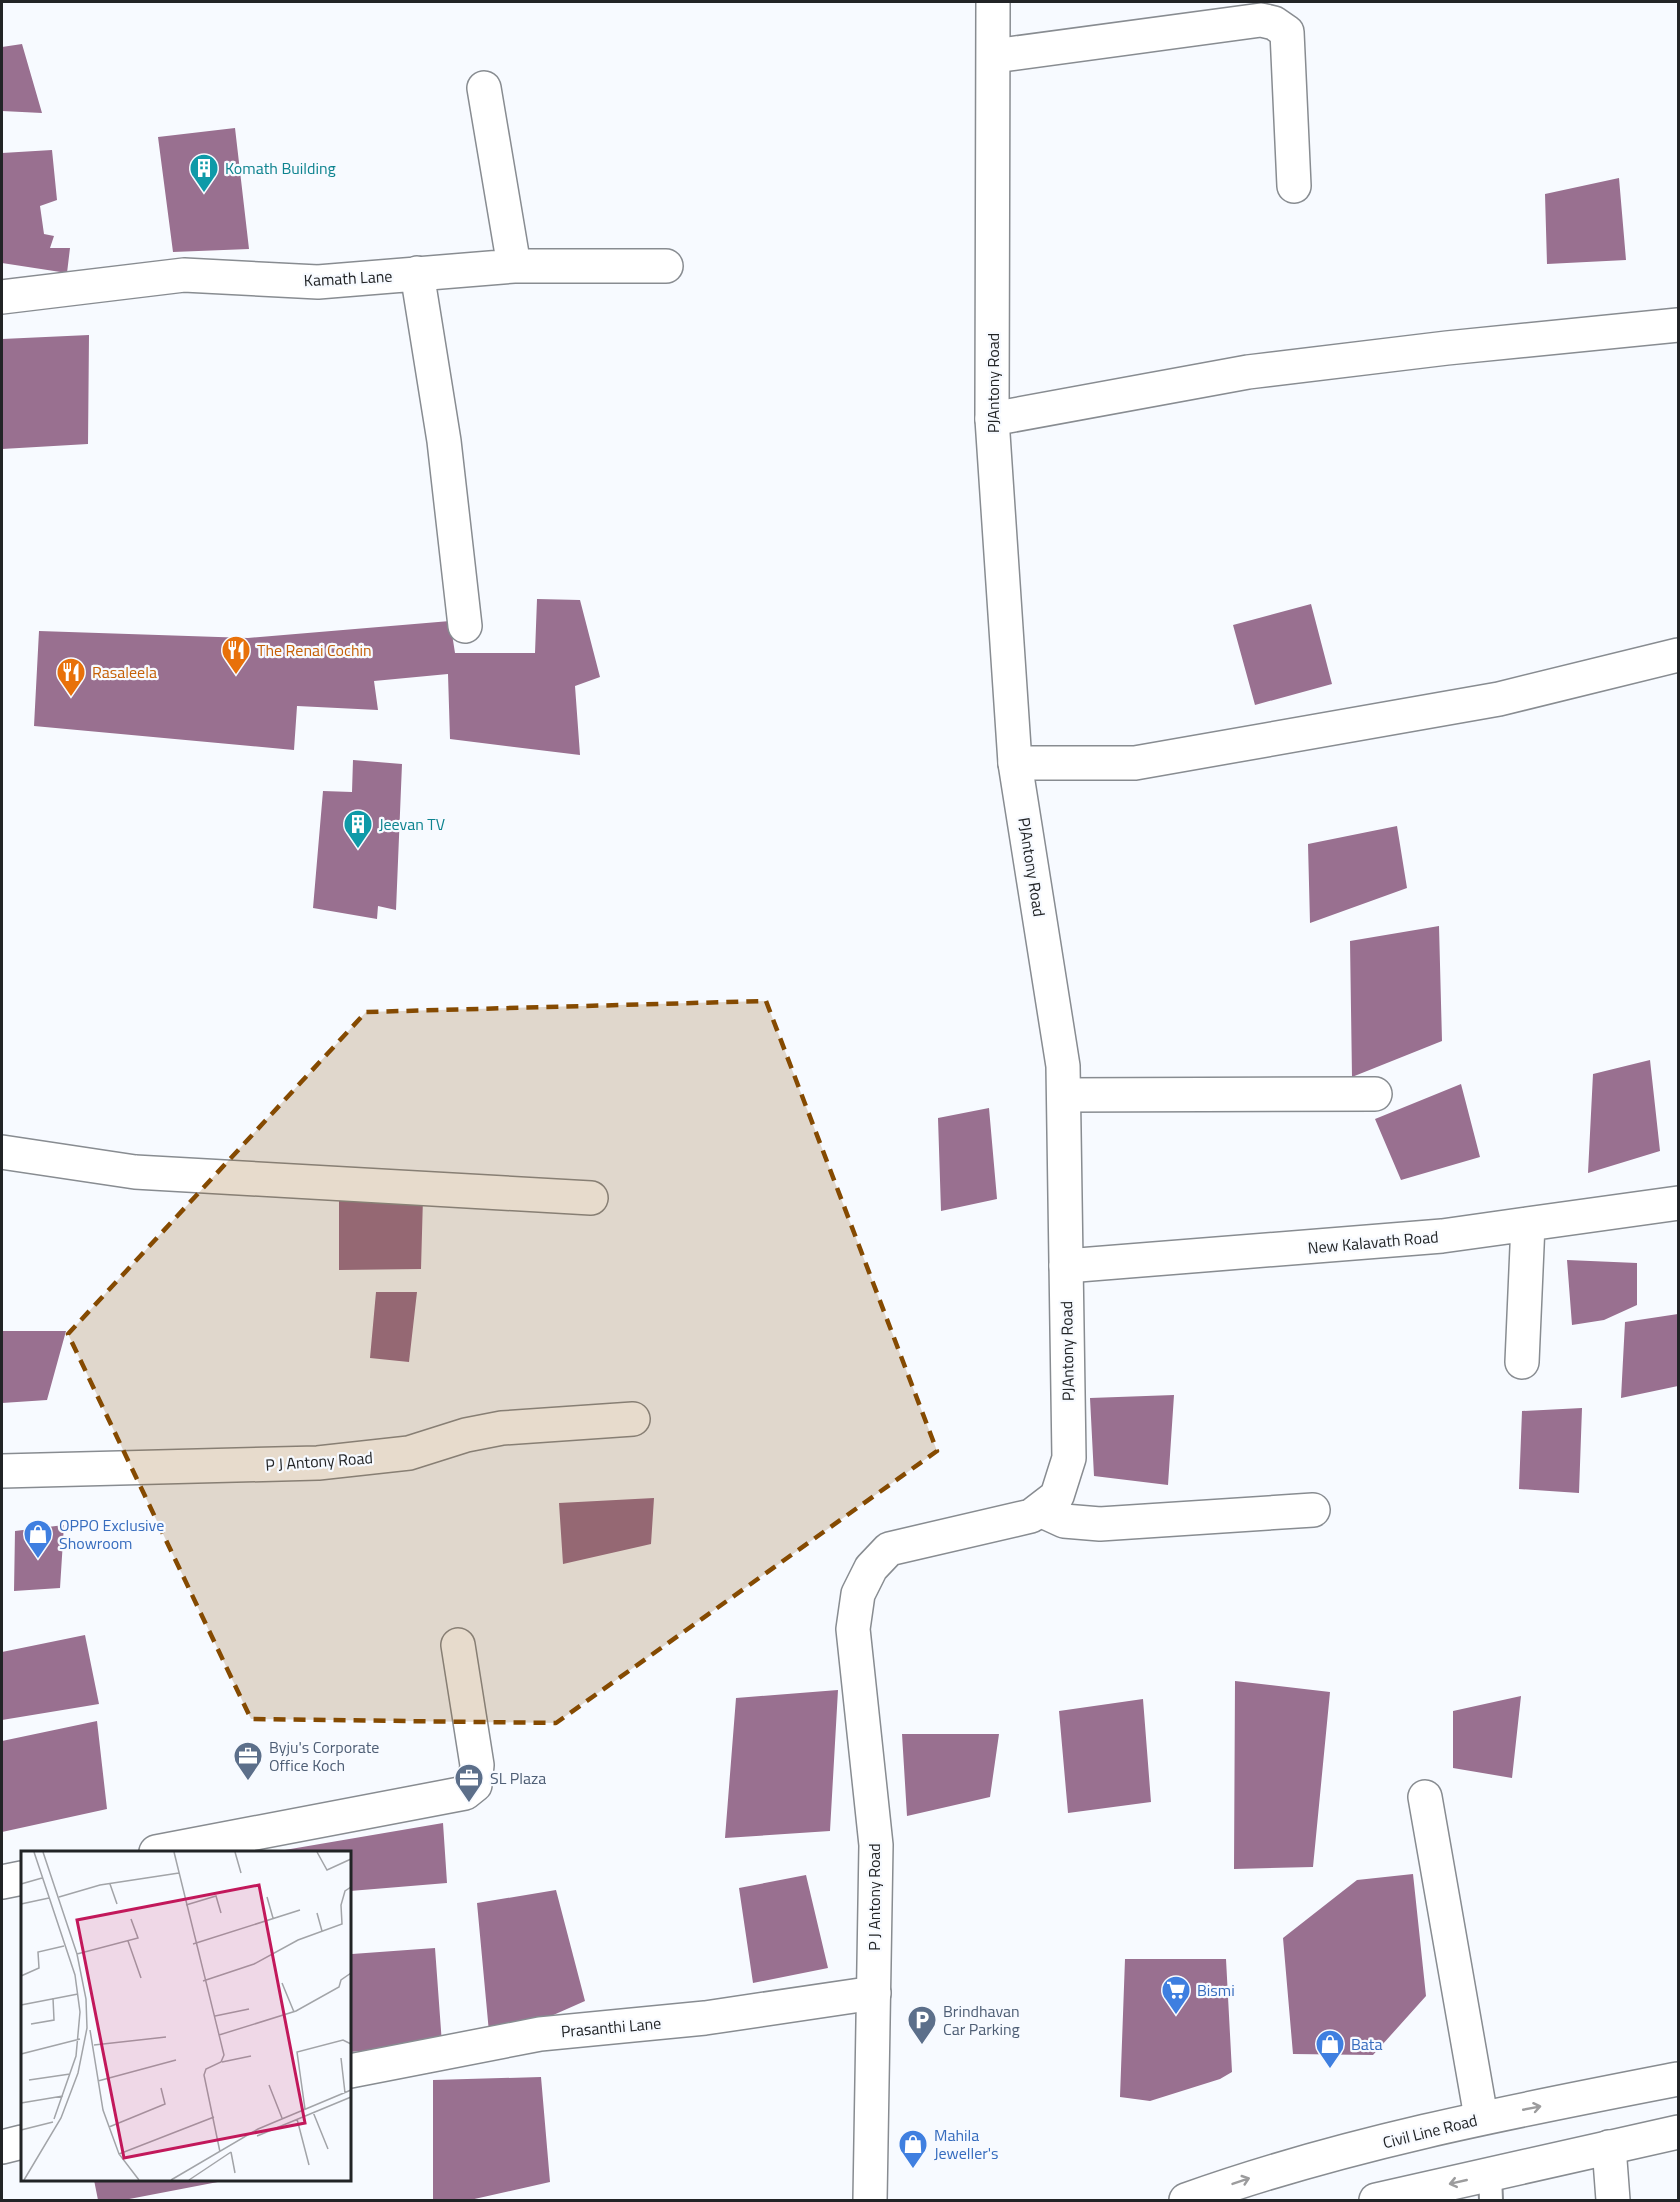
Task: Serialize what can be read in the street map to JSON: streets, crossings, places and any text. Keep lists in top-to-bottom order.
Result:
{
  "streets": {
    "street": [
      "Kamath Lane",
      "PJAntony Road",
      "New Kalavath Road",
      "P J Antony Road",
      "Prasanthi Lane",
      "Civil Line Road"
    ]
  },
  "crossings": [
    ["PJAntony Road", "New Kalavath Road"],
    ["PJAntony Road", "P J Antony Road"],
    ["P J Antony Road", "Prasanthi Lane"]
  ],
  "places": {
    "building": ["Komath Building", "Jeevan TV"],
    "restaurant": ["The Renai Cochin", "Rasaleela"],
    "shop": ["OPPO Exclusive Showroom", "Bata", "Mahila Jeweller's"],
    "office": ["Byju's Corporate Office Koch", "SL Plaza"],
    "supermarket": ["Bismi"],
    "parking": ["Brindhavan Car Parking"]
  }
}
